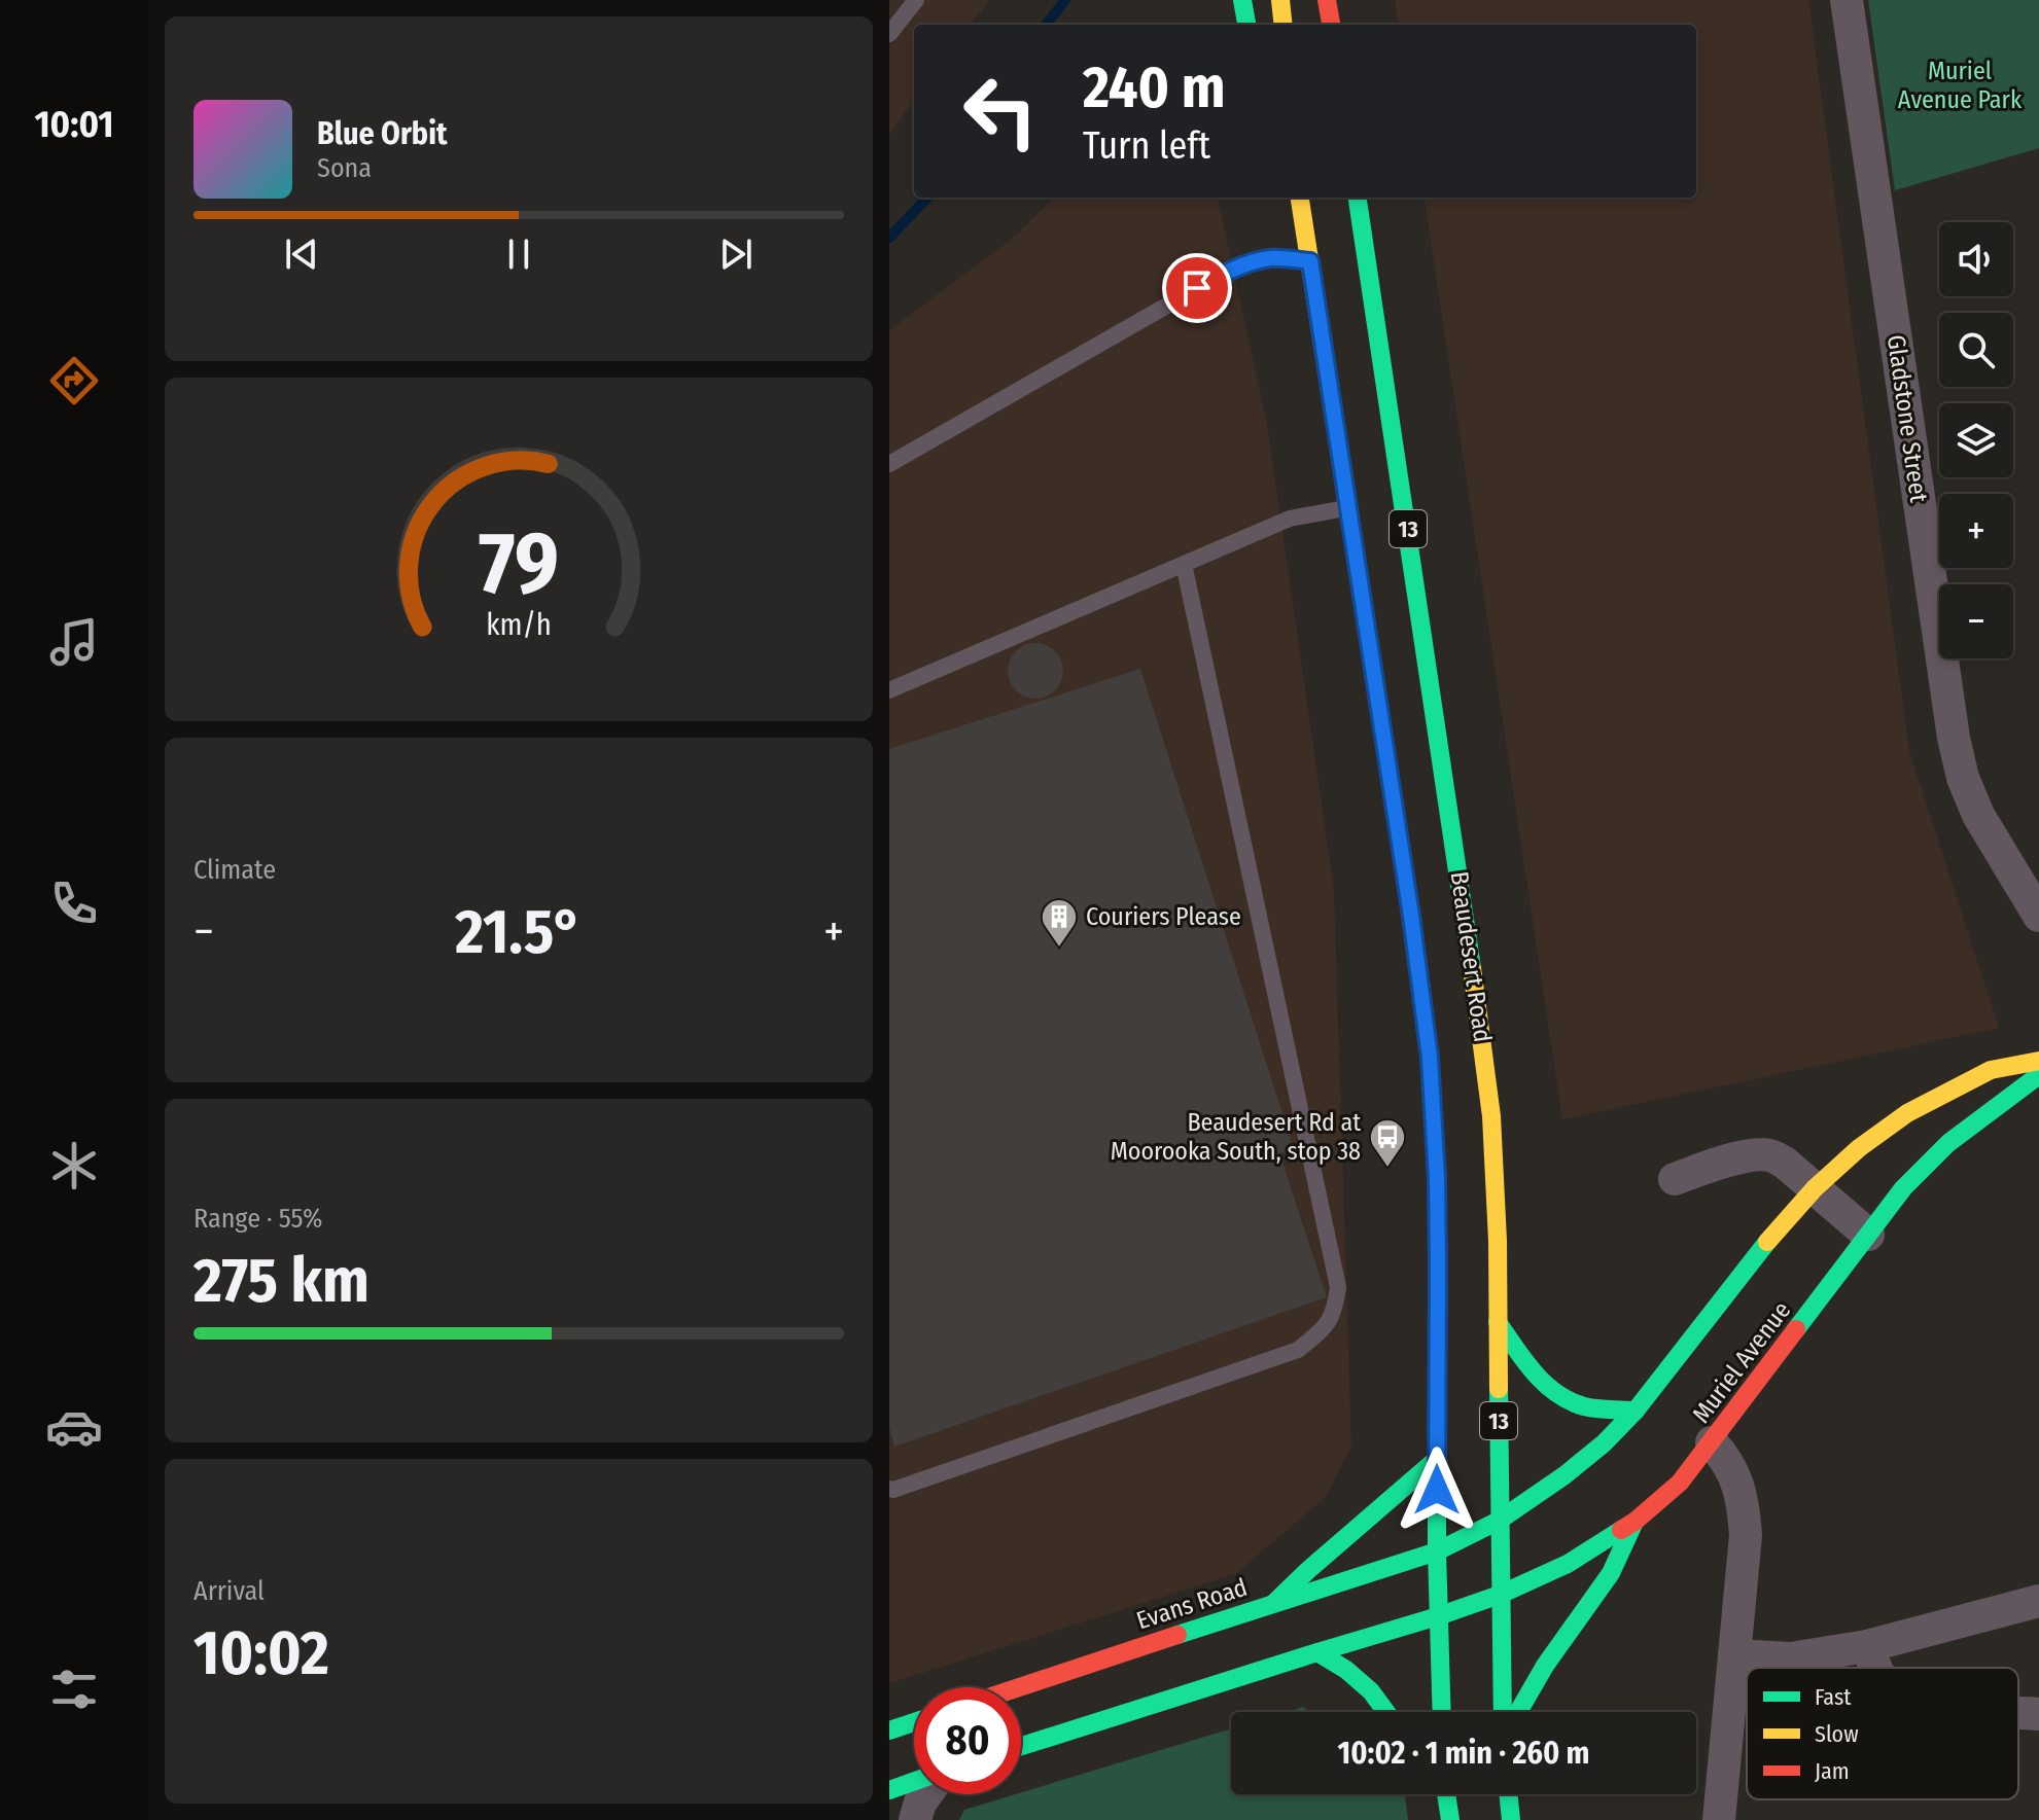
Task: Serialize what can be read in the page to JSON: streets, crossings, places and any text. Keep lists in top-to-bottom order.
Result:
{
  "streets": {
    "main road": [
      "13",
      "Beaudesert Road",
      "Muriel Avenue",
      "Evans Road"
    ],
    "street": ["Gladstone Street"]
  },
  "crossings": [
    ["13", "Muriel Avenue"],
    ["13", "Evans Road"],
    ["Beaudesert Road", "Muriel Avenue"]
  ],
  "parks": ["Muriel Avenue Park"],
  "places": {
    "building": ["Couriers Please"],
    "bus stop": ["Beaudesert Rd at Moorooka South, stop 38"]
  },
  "legend": ["Fast", "Slow", "Jam"],
  "page": {
    "tabs": "10:01",
    "turn": ["240 m", "Turn left"],
    "song": ["Blue Orbit", "Sona"],
    "map_buttons": ["+", "−"],
    "tile": [
      "Climate",
      ["Range · 55%", "275 km"],
      ["Arrival", "10:02"]
    ],
    "heat": ["−", "21.5°", "+"],
    "limit": "80",
    "trip": "10:02 · 1 min · 260 m",
    "gauge": ["79", "km/h"]
  }
}
